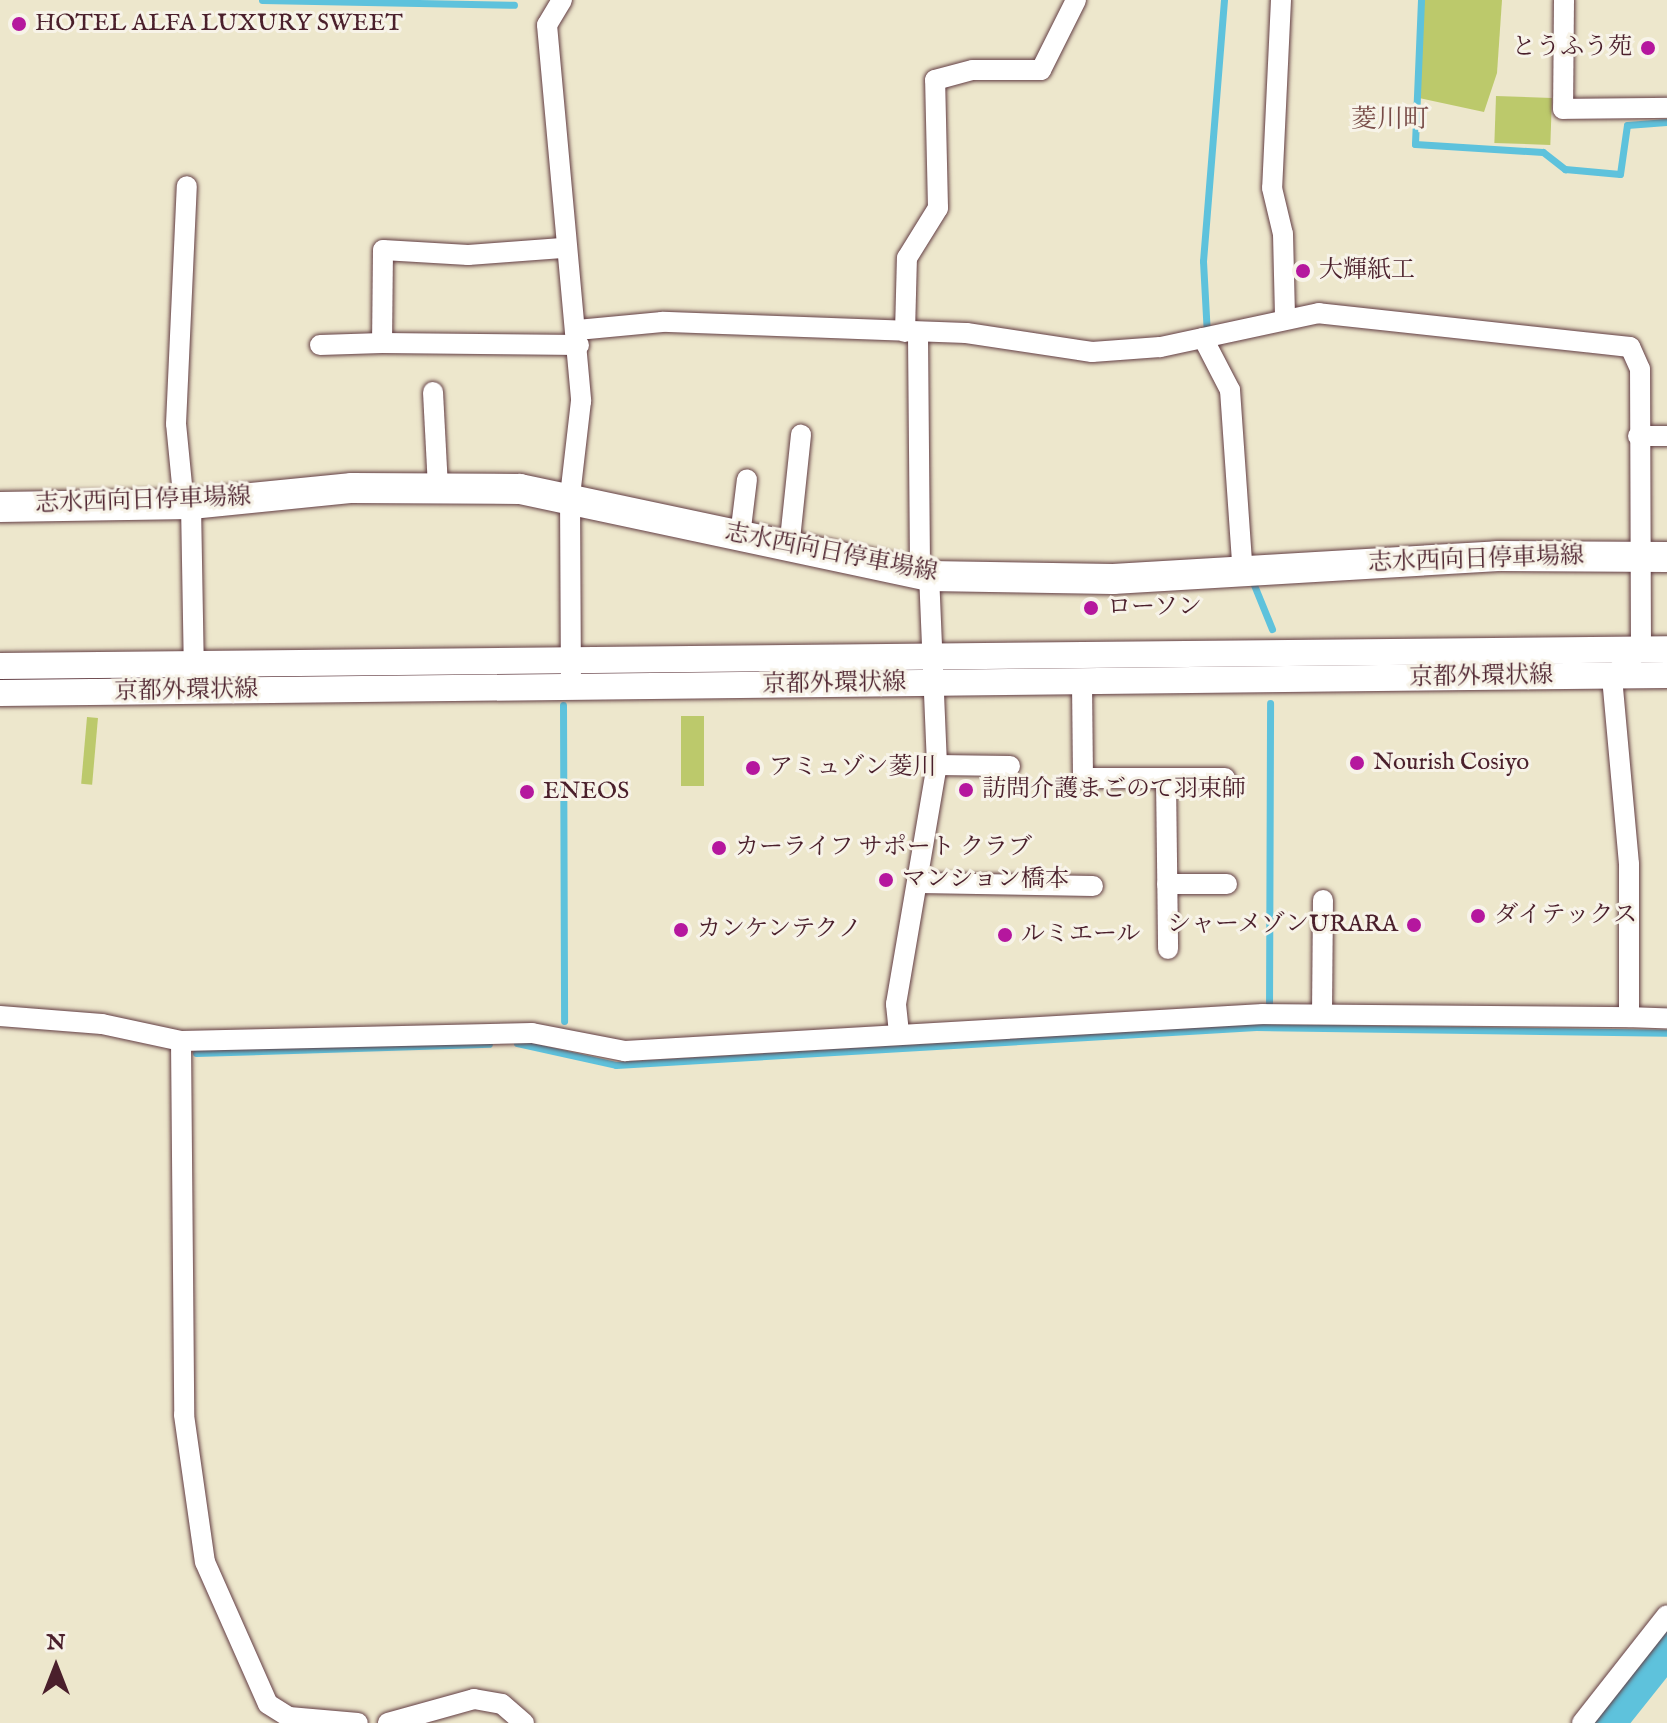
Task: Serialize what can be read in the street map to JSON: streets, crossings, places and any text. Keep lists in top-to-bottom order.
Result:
{
  "streets": {
    "main road": ["志水西向日停車場線"],
    "street": ["京都外環状線"]
  },
  "districts": ["菱川町"],
  "places": [
    "HOTEL ALFA LUXURY SWEET",
    "とうふう苑",
    "大輝紙工",
    "ローソン",
    "Nourish Cosiyo",
    "アミュゾン菱川",
    "訪問介護まごのて羽束師",
    "ENEOS",
    "カーライフ サポート クラブ",
    "マンション橋本",
    "ダイテックス",
    "シャーメゾンURARA",
    "カンケンテクノ",
    "ルミエール"
  ],
  "north": "top"
}
